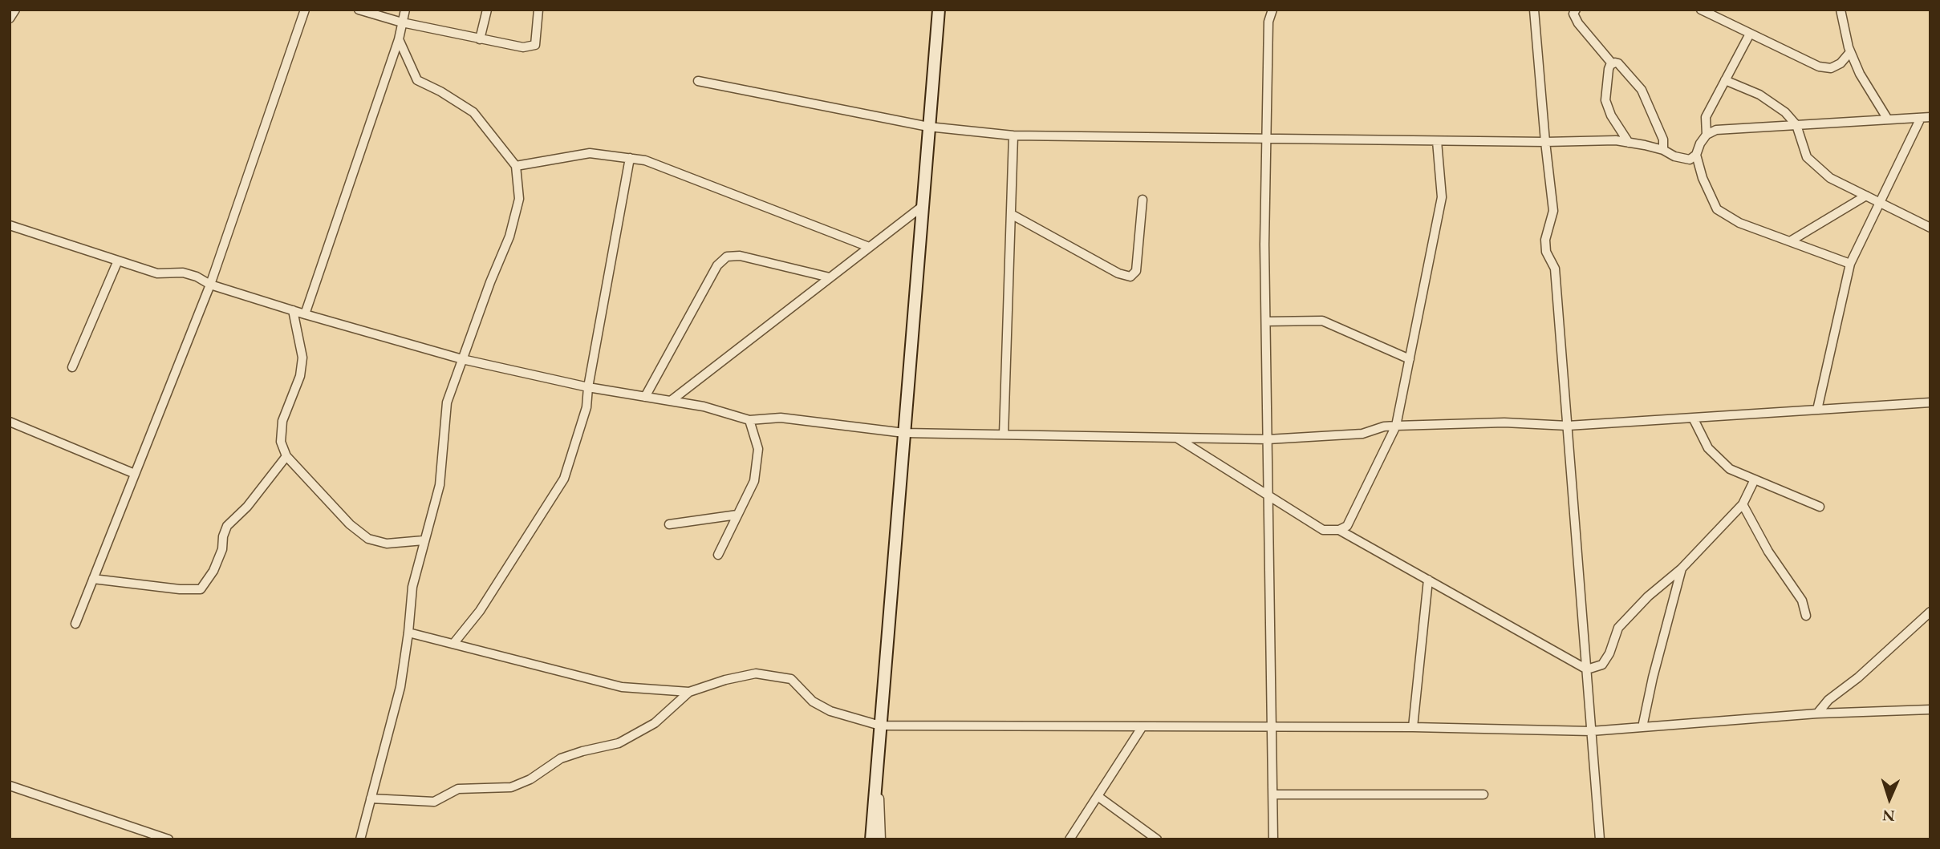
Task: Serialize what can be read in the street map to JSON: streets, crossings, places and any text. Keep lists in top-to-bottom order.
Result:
{
  "north": "bottom"
}
